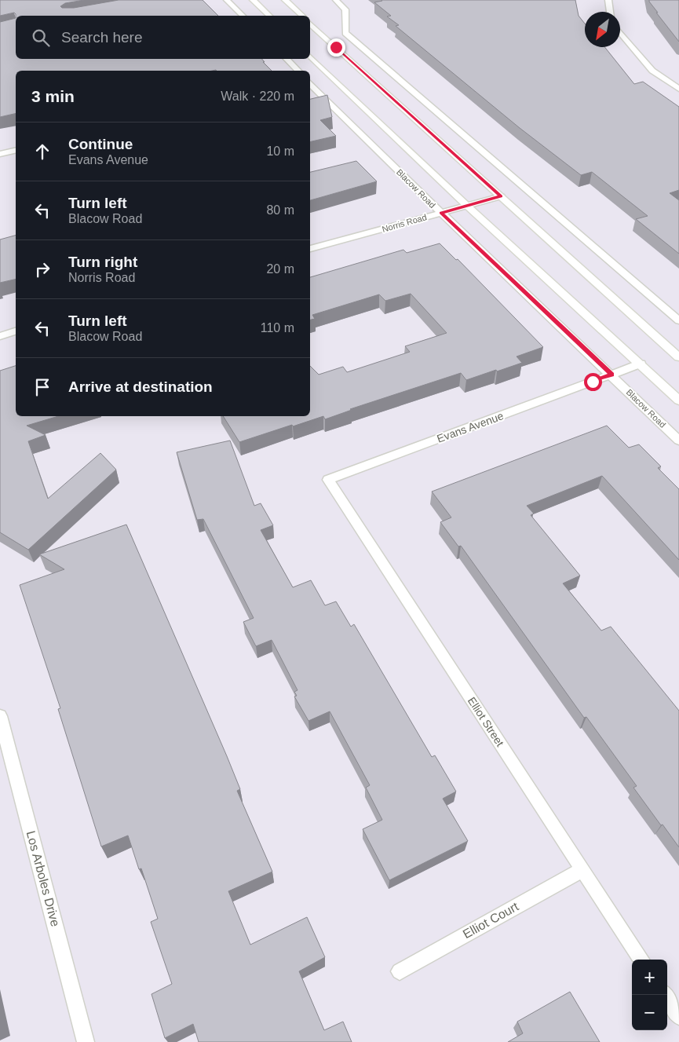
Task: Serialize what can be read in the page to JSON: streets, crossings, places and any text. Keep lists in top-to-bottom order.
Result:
{
  "streets": {
    "street": [
      "Blacow Road",
      "Norris Road",
      "Evans Avenue",
      "Elliot Street",
      "Los Arboles Drive",
      "Elliot Court"
    ]
  },
  "crossings": [
    ["Blacow Road", "Norris Road"],
    ["Blacow Road", "Evans Avenue"],
    ["Evans Avenue", "Elliot Street"],
    ["Elliot Street", "Elliot Court"]
  ],
  "north": "bottom left",
  "page": {
    "search": "Search here",
    "heading": ["3 min", "Walk · 220 m"],
    "list": [
      ["Continue", "Evans Avenue", "10 m"],
      ["Turn left", "Blacow Road", "80 m"],
      ["Turn right", "Norris Road", "20 m"],
      ["Turn left", "Blacow Road", "110 m"],
      "Arrive at destination"
    ],
    "map_buttons": ["+", "−"]
  }
}
